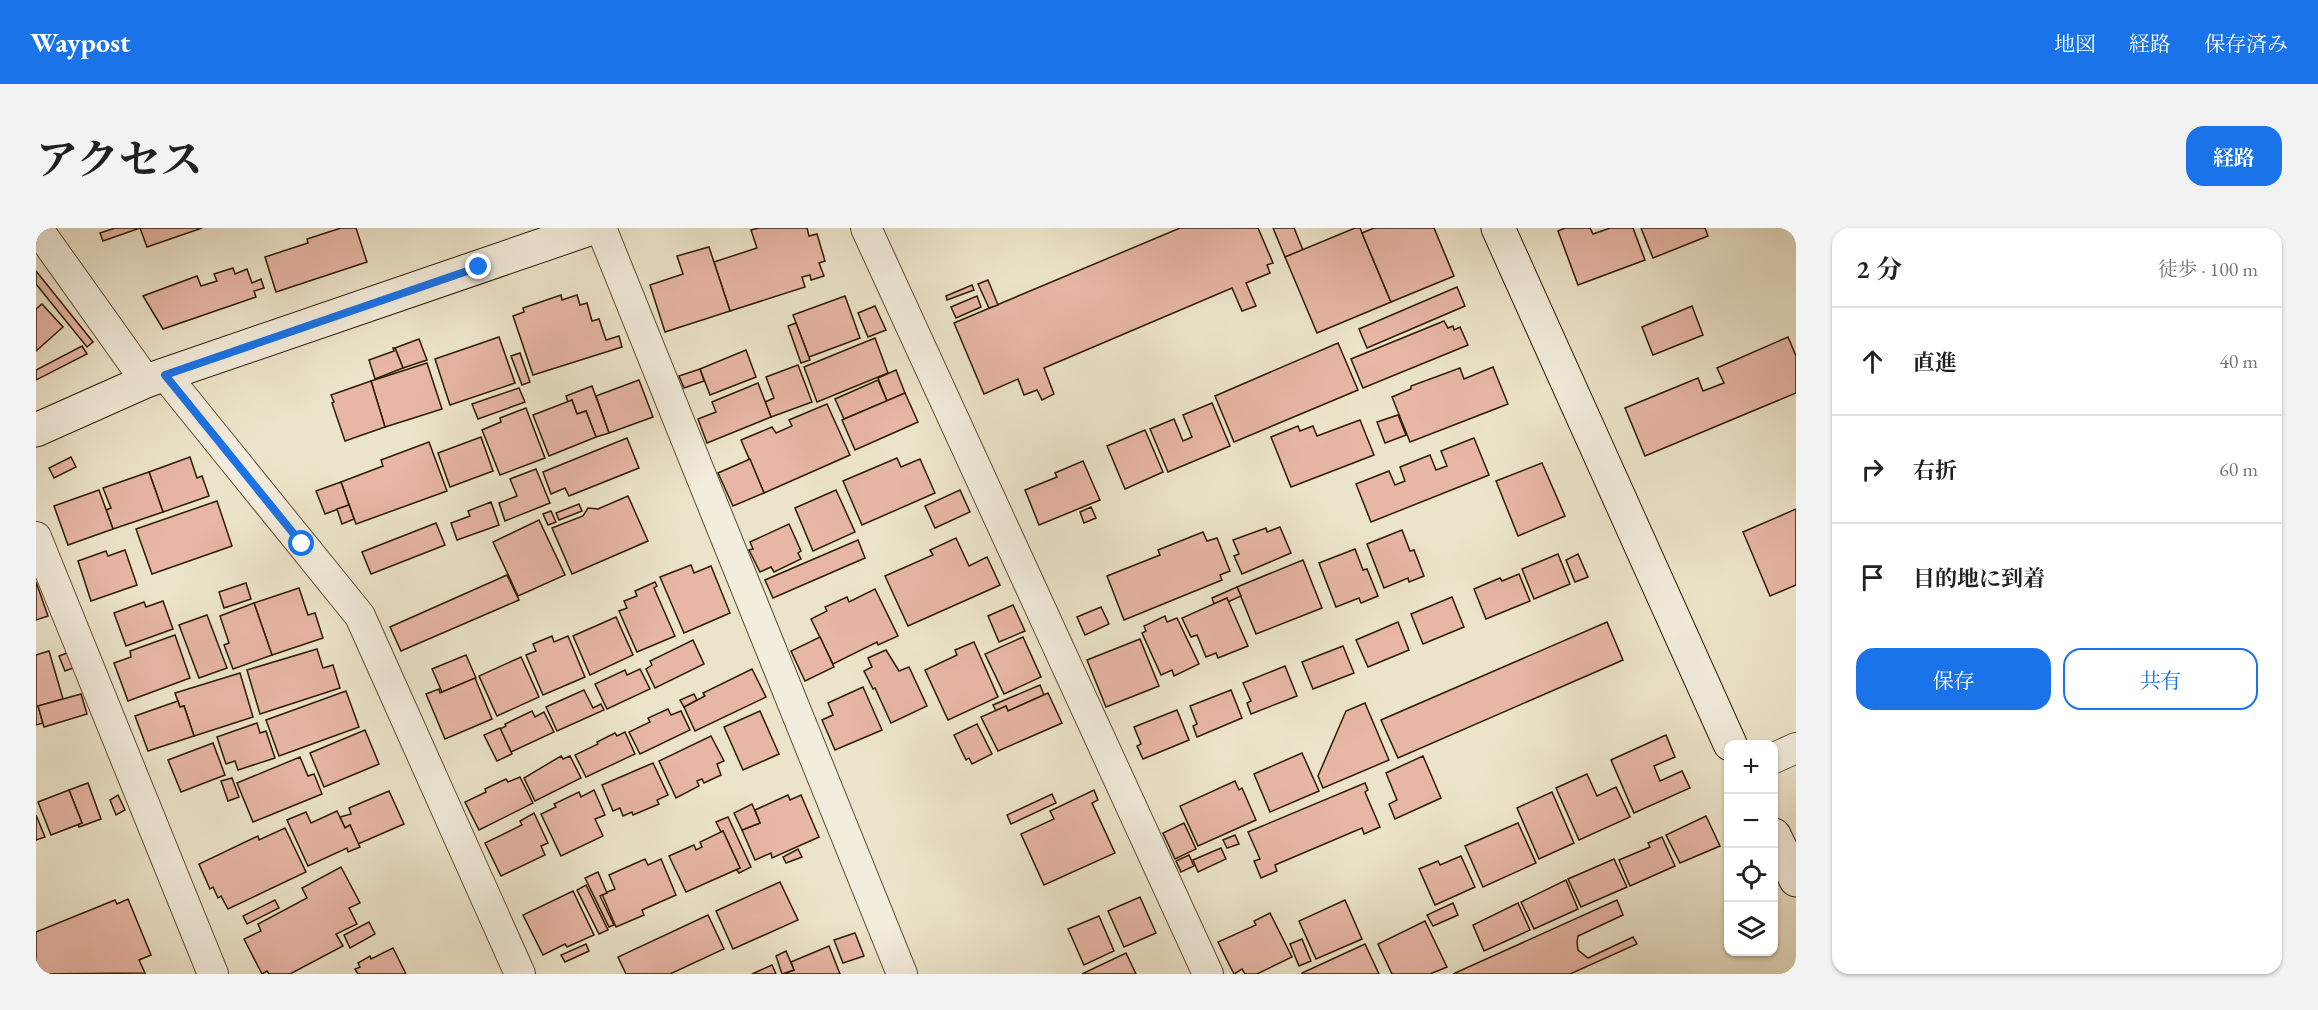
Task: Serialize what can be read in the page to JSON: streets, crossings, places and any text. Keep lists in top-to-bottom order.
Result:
{
  "page": {
    "header": "Waypost",
    "nav": ["地図", "経路", "保存済み"],
    "title": "アクセス",
    "buttons": [
      "経路",
      ["保存", "共有"]
    ],
    "heading": ["2 分", "徒歩 · 100 m"],
    "list": [
      ["直進", "40 m"],
      ["右折", "60 m"],
      "目的地に到着"
    ],
    "map_buttons": ["+", "−"]
  }
}
